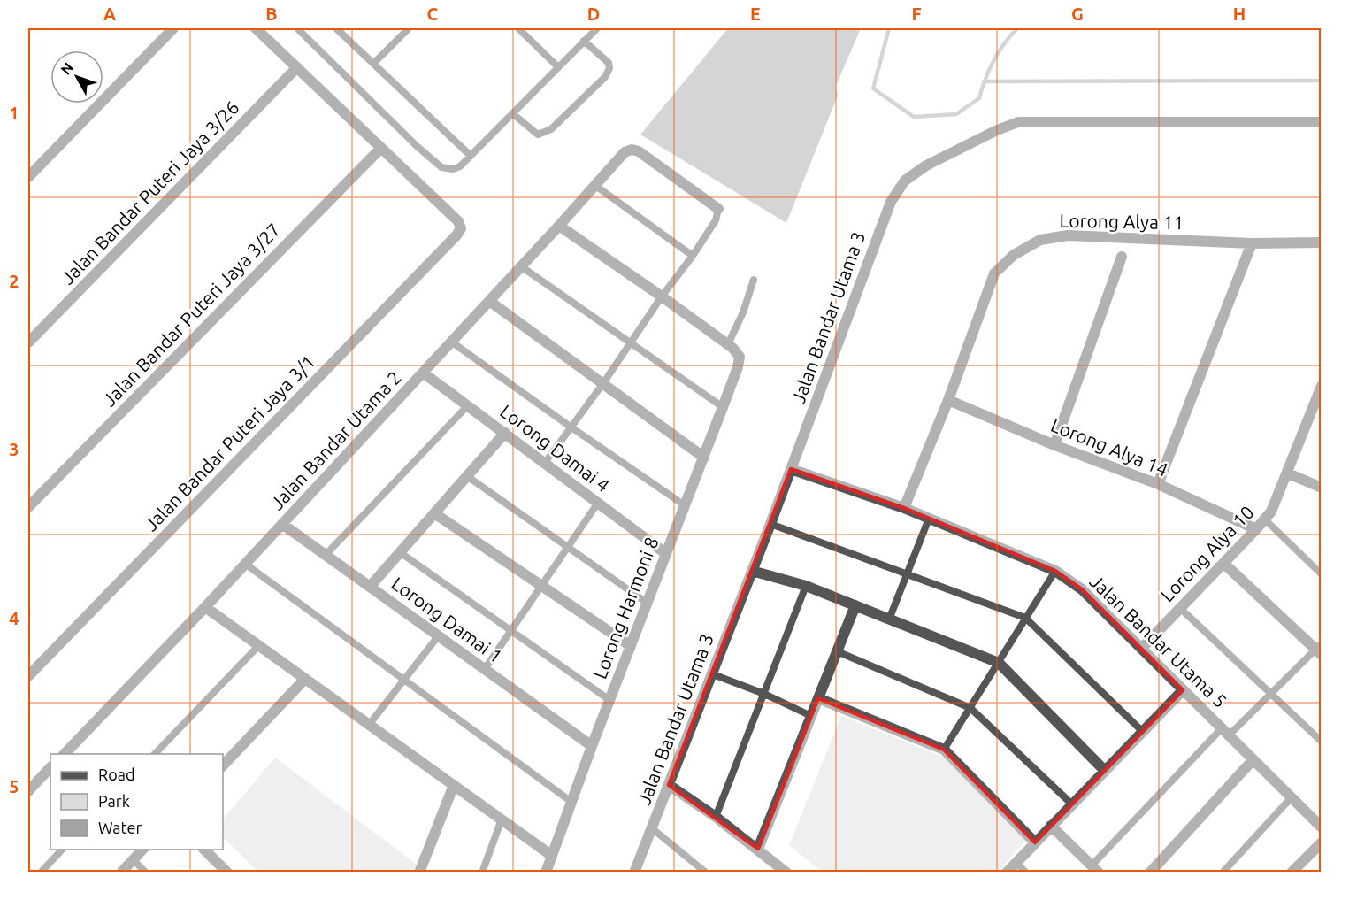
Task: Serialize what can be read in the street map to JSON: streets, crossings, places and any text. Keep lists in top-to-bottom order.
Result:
{
  "streets": {
    "street": [
      "Jalan Bandar Puteri Jaya 3/26",
      "Lorong Alya 11",
      "Jalan Bandar Puteri Jaya 3/27",
      "Jalan Bandar Utama 3",
      "Jalan Bandar Utama 2",
      "Jalan Bandar Puteri Jaya 3/1",
      "Lorong Alya 14",
      "Lorong Damai 4",
      "Lorong Alya 10",
      "Lorong Harmoni 8",
      "Lorong Damai 1",
      "Jalan Bandar Utama 5"
    ]
  },
  "crossings": [
    ["Lorong Alya 11", "Lorong Alya 14"],
    ["Lorong Alya 11", "Jalan Bandar Utama 5"],
    ["Jalan Bandar Puteri Jaya 3/27", "Jalan Bandar Puteri Jaya 3/1"],
    ["Jalan Bandar Utama 3", "Jalan Bandar Utama 5"],
    ["Jalan Bandar Utama 2", "Lorong Damai 4"],
    ["Jalan Bandar Utama 2", "Lorong Damai 1"],
    ["Lorong Alya 14", "Lorong Alya 10"],
    ["Lorong Damai 4", "Lorong Harmoni 8"],
    ["Lorong Alya 10", "Jalan Bandar Utama 5"],
    ["Lorong Harmoni 8", "Lorong Damai 1"]
  ],
  "legend": ["Road", "Park", "Water"],
  "north": "top left",
  "grid": {
    "columns": [
      "A",
      "B",
      "C",
      "D",
      "E",
      "F",
      "G",
      "H"
    ],
    "rows": [
      "1",
      "2",
      "3",
      "4",
      "5"
    ]
  }
}
